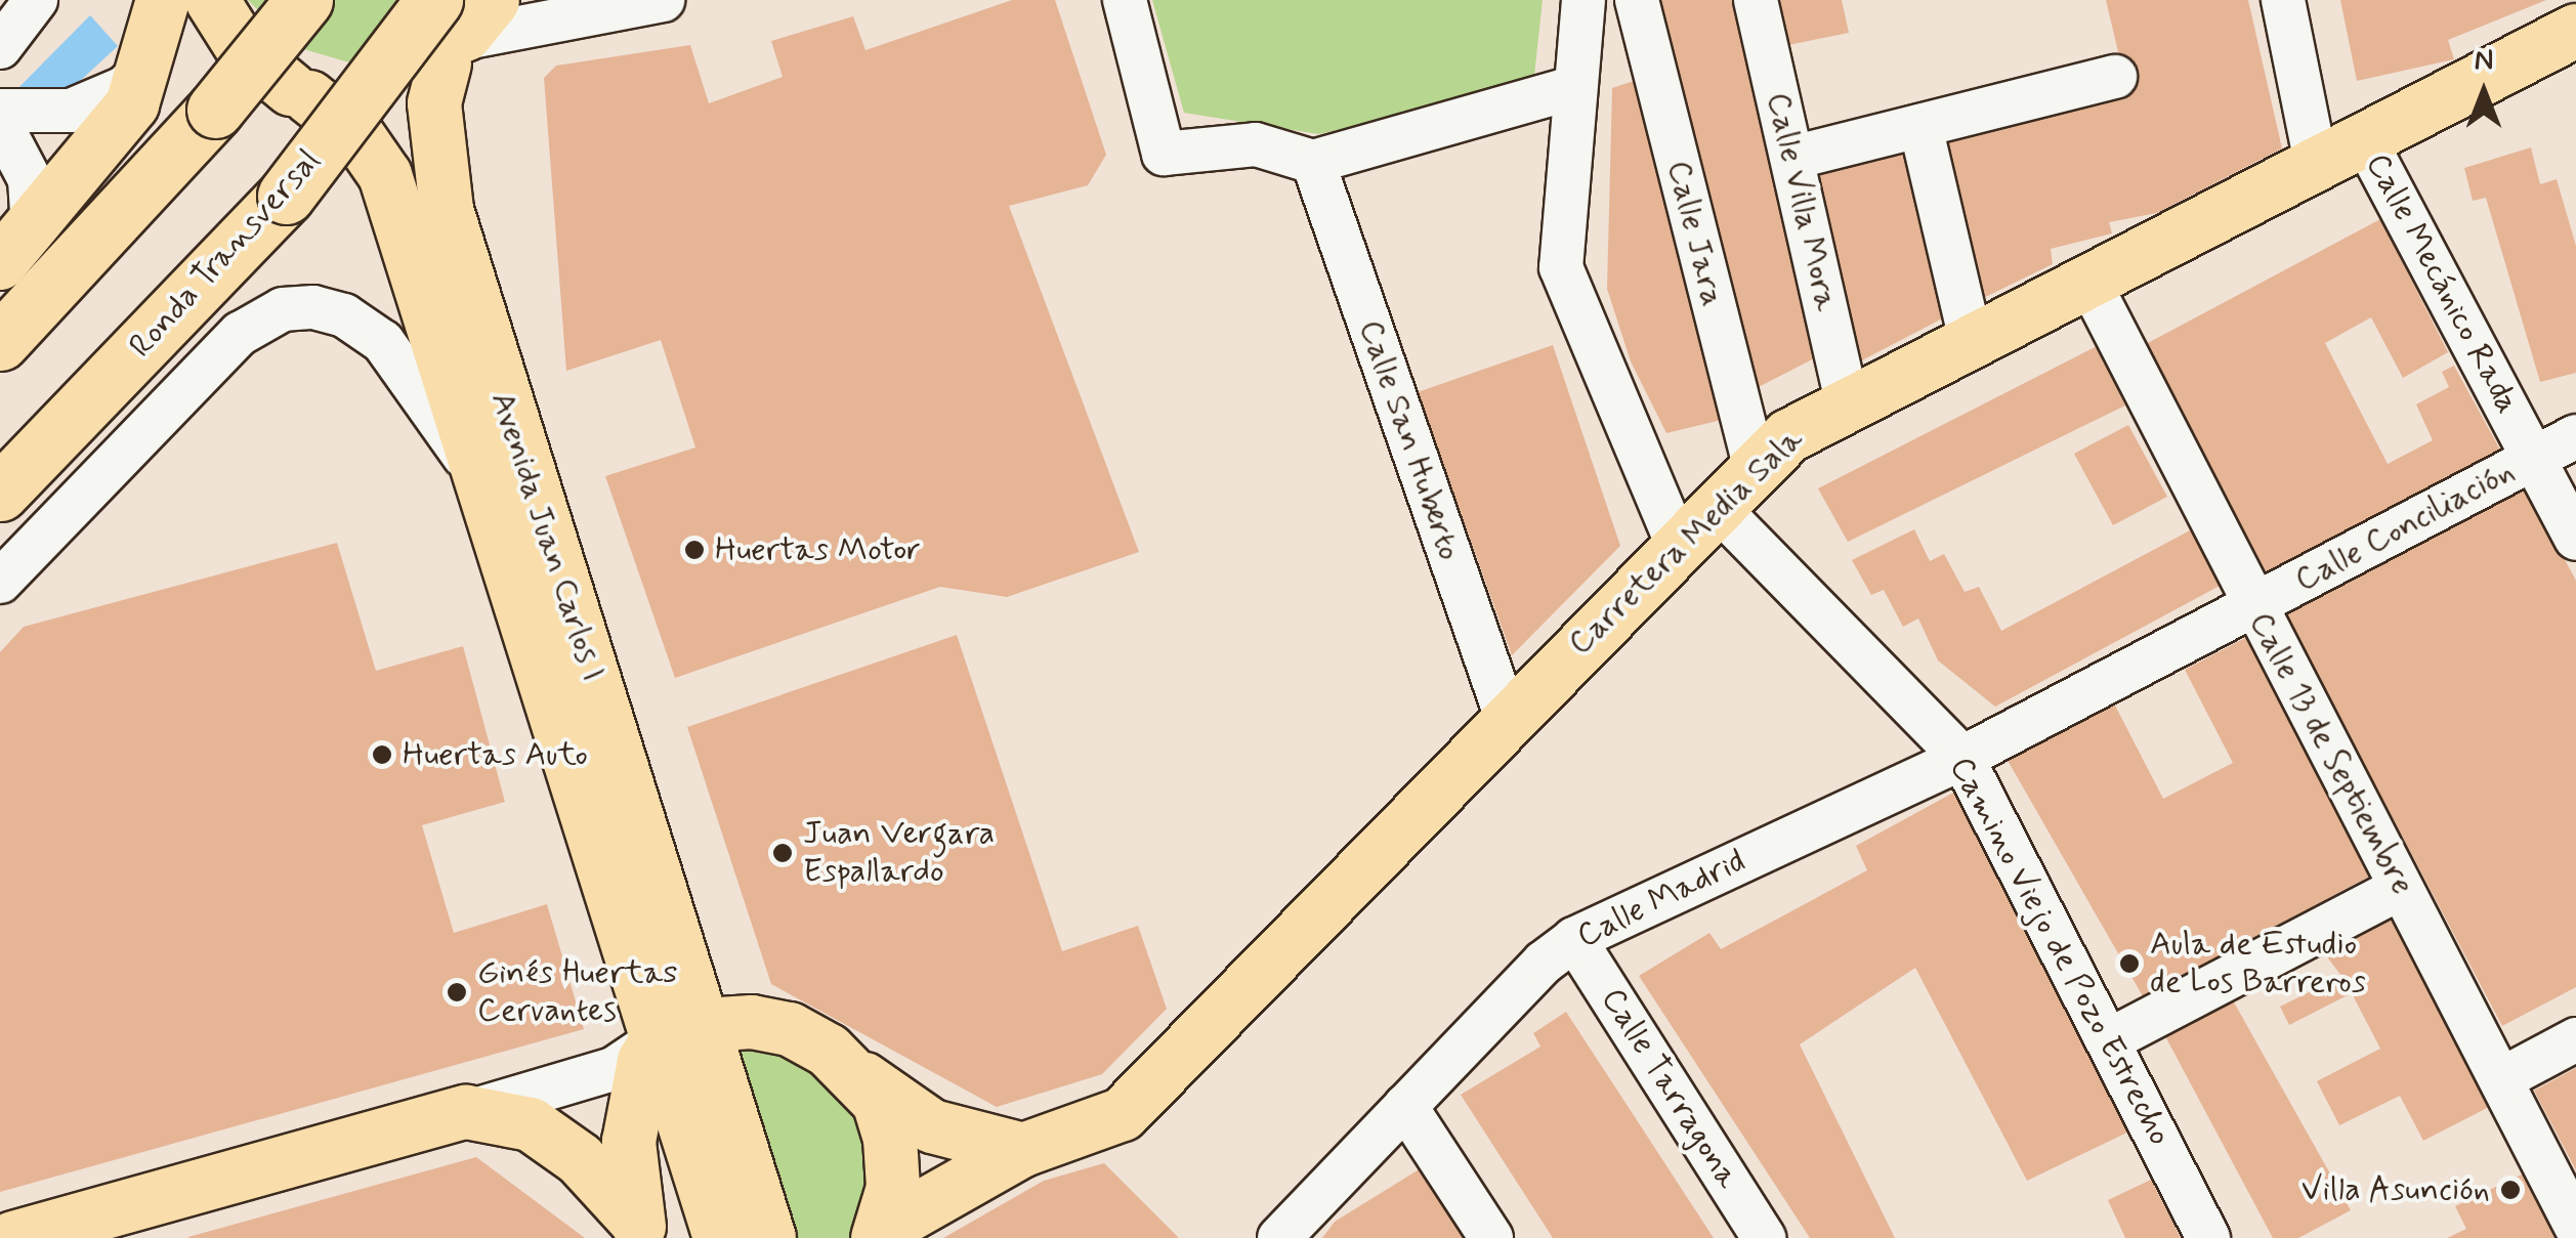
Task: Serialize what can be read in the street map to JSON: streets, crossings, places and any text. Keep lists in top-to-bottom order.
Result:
{
  "streets": {
    "highway": ["Ronda Transversal"],
    "main road": ["Avenida Juan Carlos I", "Carretera Media Sala"],
    "street": [
      "Calle Villa Mora",
      "Calle Jara",
      "Calle Mecánico Rada",
      "Calle San Huberto",
      "Calle Conciliación",
      "Calle 13 de Septiembre",
      "Calle Madrid",
      "Camino Viejo de Pozo Estrecho",
      "Calle Tarragona"
    ]
  },
  "crossings": [
    ["Calle Villa Mora", "Carretera Media Sala"],
    ["Calle Jara", "Carretera Media Sala"],
    ["Ronda Transversal", "Avenida Juan Carlos I"],
    ["Calle Mecánico Rada", "Calle Conciliación"],
    ["Calle Mecánico Rada", "Carretera Media Sala"],
    ["Calle San Huberto", "Carretera Media Sala"],
    ["Calle Conciliación", "Calle 13 de Septiembre"],
    ["Calle Conciliación", "Calle Madrid"],
    ["Calle Conciliación", "Camino Viejo de Pozo Estrecho"],
    ["Carretera Media Sala", "Calle 13 de Septiembre"],
    ["Carretera Media Sala", "Camino Viejo de Pozo Estrecho"],
    ["Calle Madrid", "Camino Viejo de Pozo Estrecho"],
    ["Calle Madrid", "Calle Tarragona"]
  ],
  "places": [
    "Huertas Motor",
    "Huertas Auto",
    "Juan Vergara Espallardo",
    "Aula de Estudio de Los Barreros",
    "Ginés Huertas Cervantes",
    "Villa Asunción"
  ],
  "north": "top"
}
